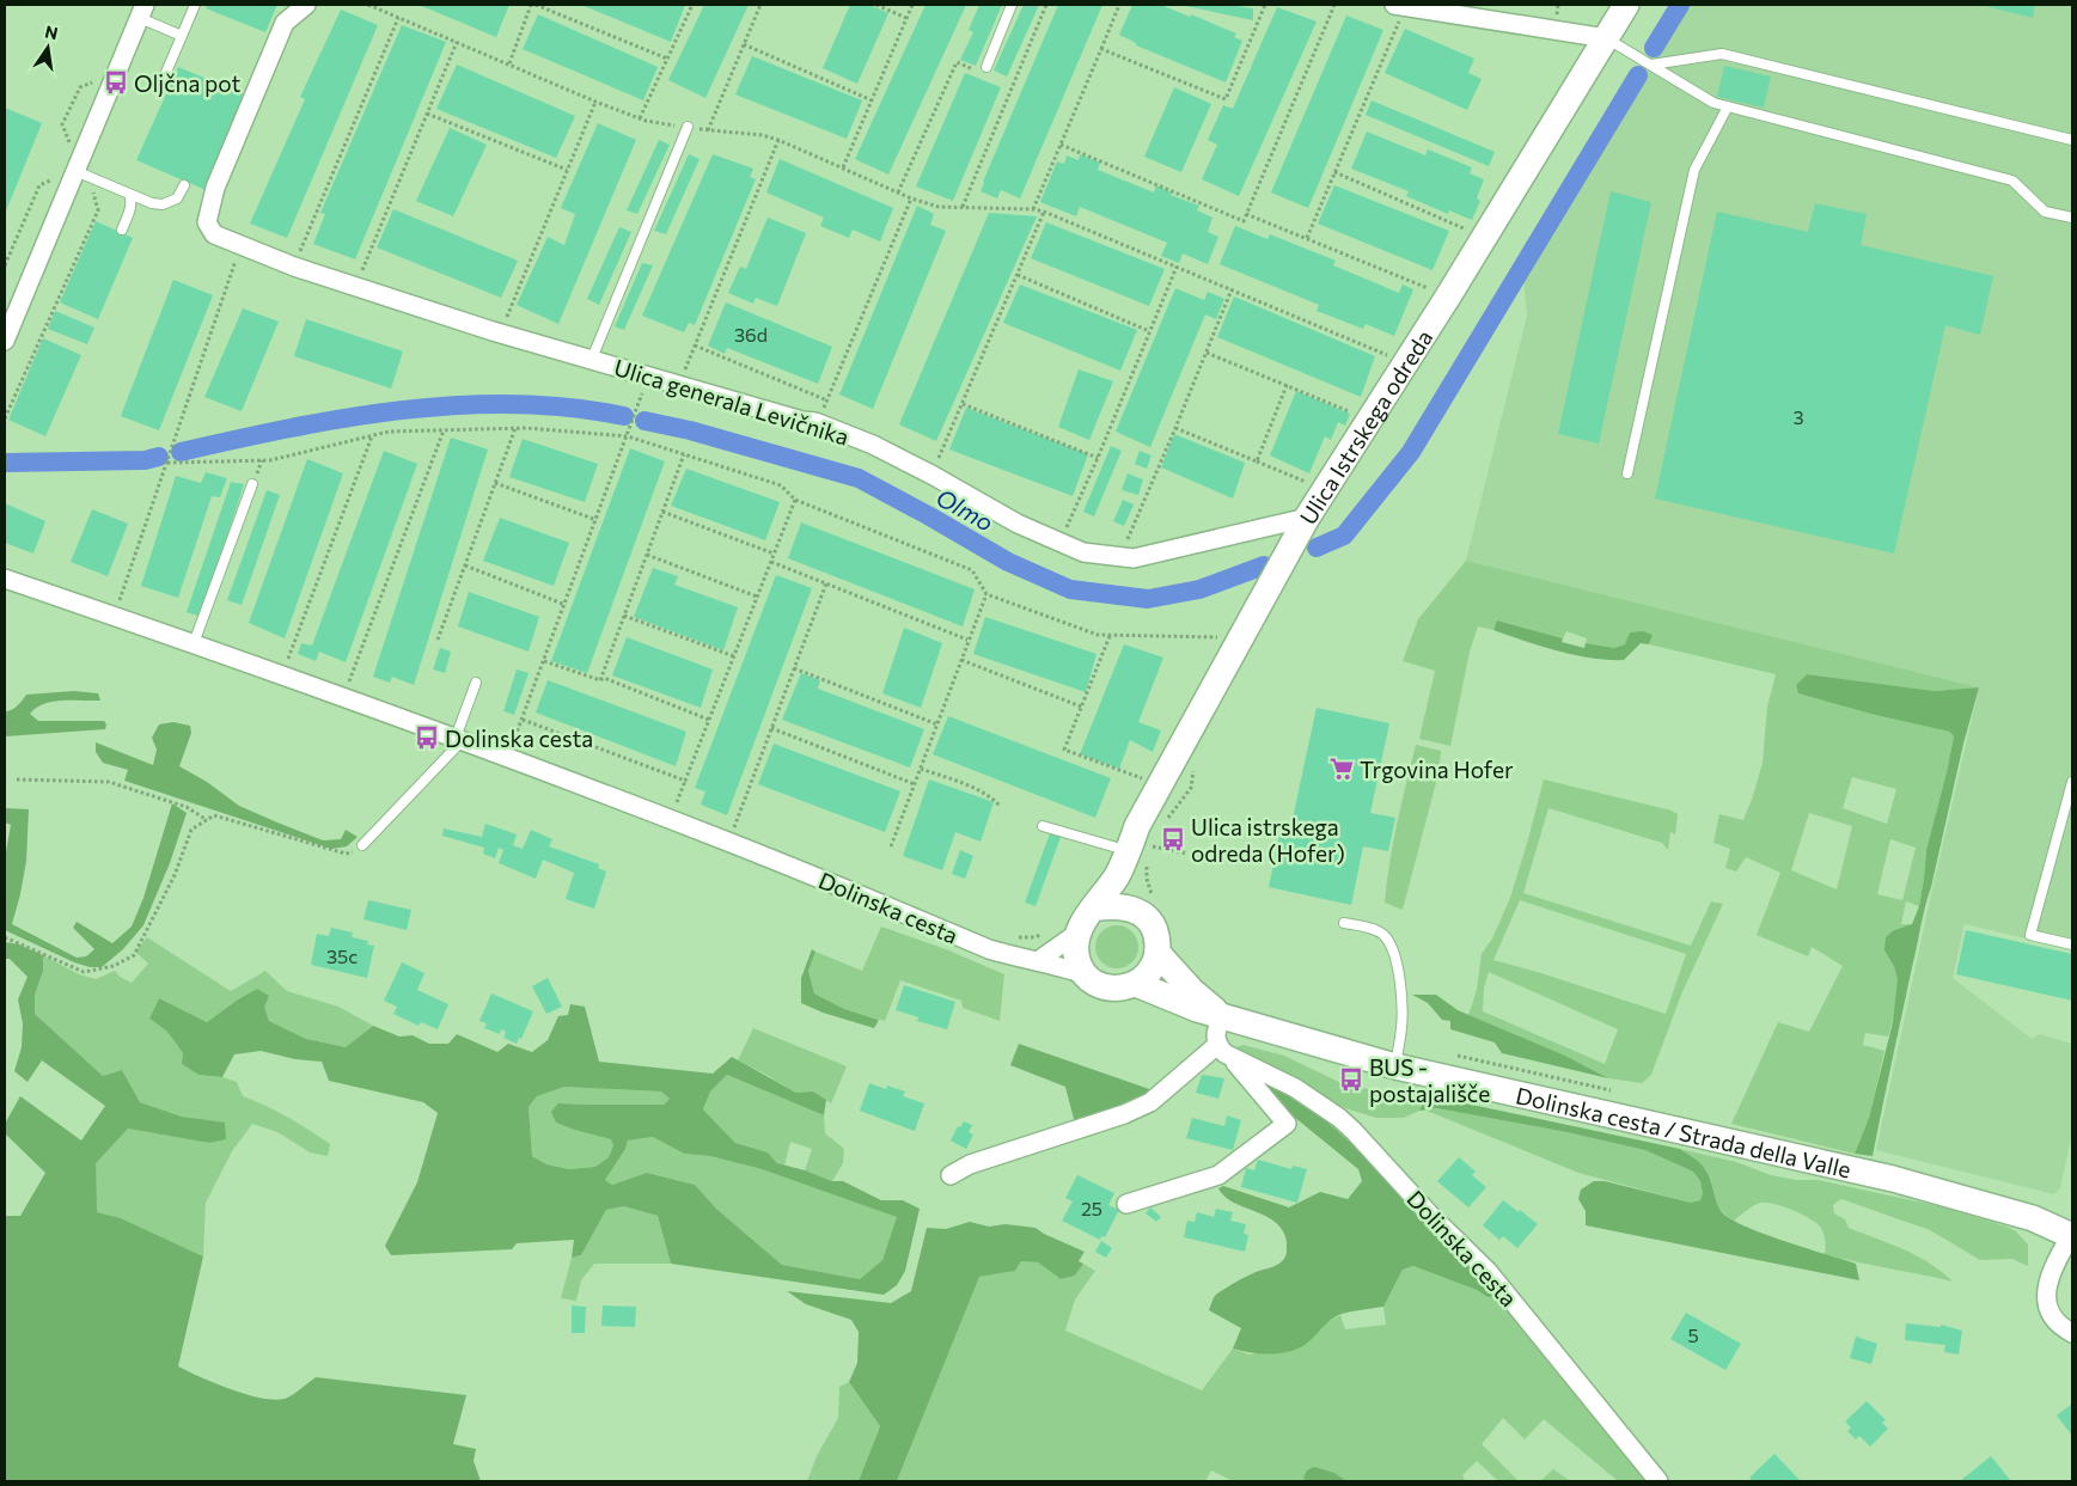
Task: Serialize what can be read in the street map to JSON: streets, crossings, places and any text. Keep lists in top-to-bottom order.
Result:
{
  "streets": {
    "street": [
      "Ulica generala Levičnika",
      "Ulica Istrskega odreda",
      "Dolinska cesta",
      "Dolinska cesta / Strada della Valle"
    ]
  },
  "crossings": [
    ["Ulica generala Levičnika", "Ulica Istrskega odreda"]
  ],
  "water": ["Olmo"],
  "places": {
    "bus stop": [
      "Oljčna pot",
      "Dolinska cesta",
      "Ulica istrskega odreda (Hofer)",
      "BUS - postajališče"
    ],
    "supermarket": ["Trgovina Hofer"]
  },
  "house_numbers": [
    "36d",
    "3",
    "35c",
    "25",
    "5"
  ],
  "north": "top"
}
